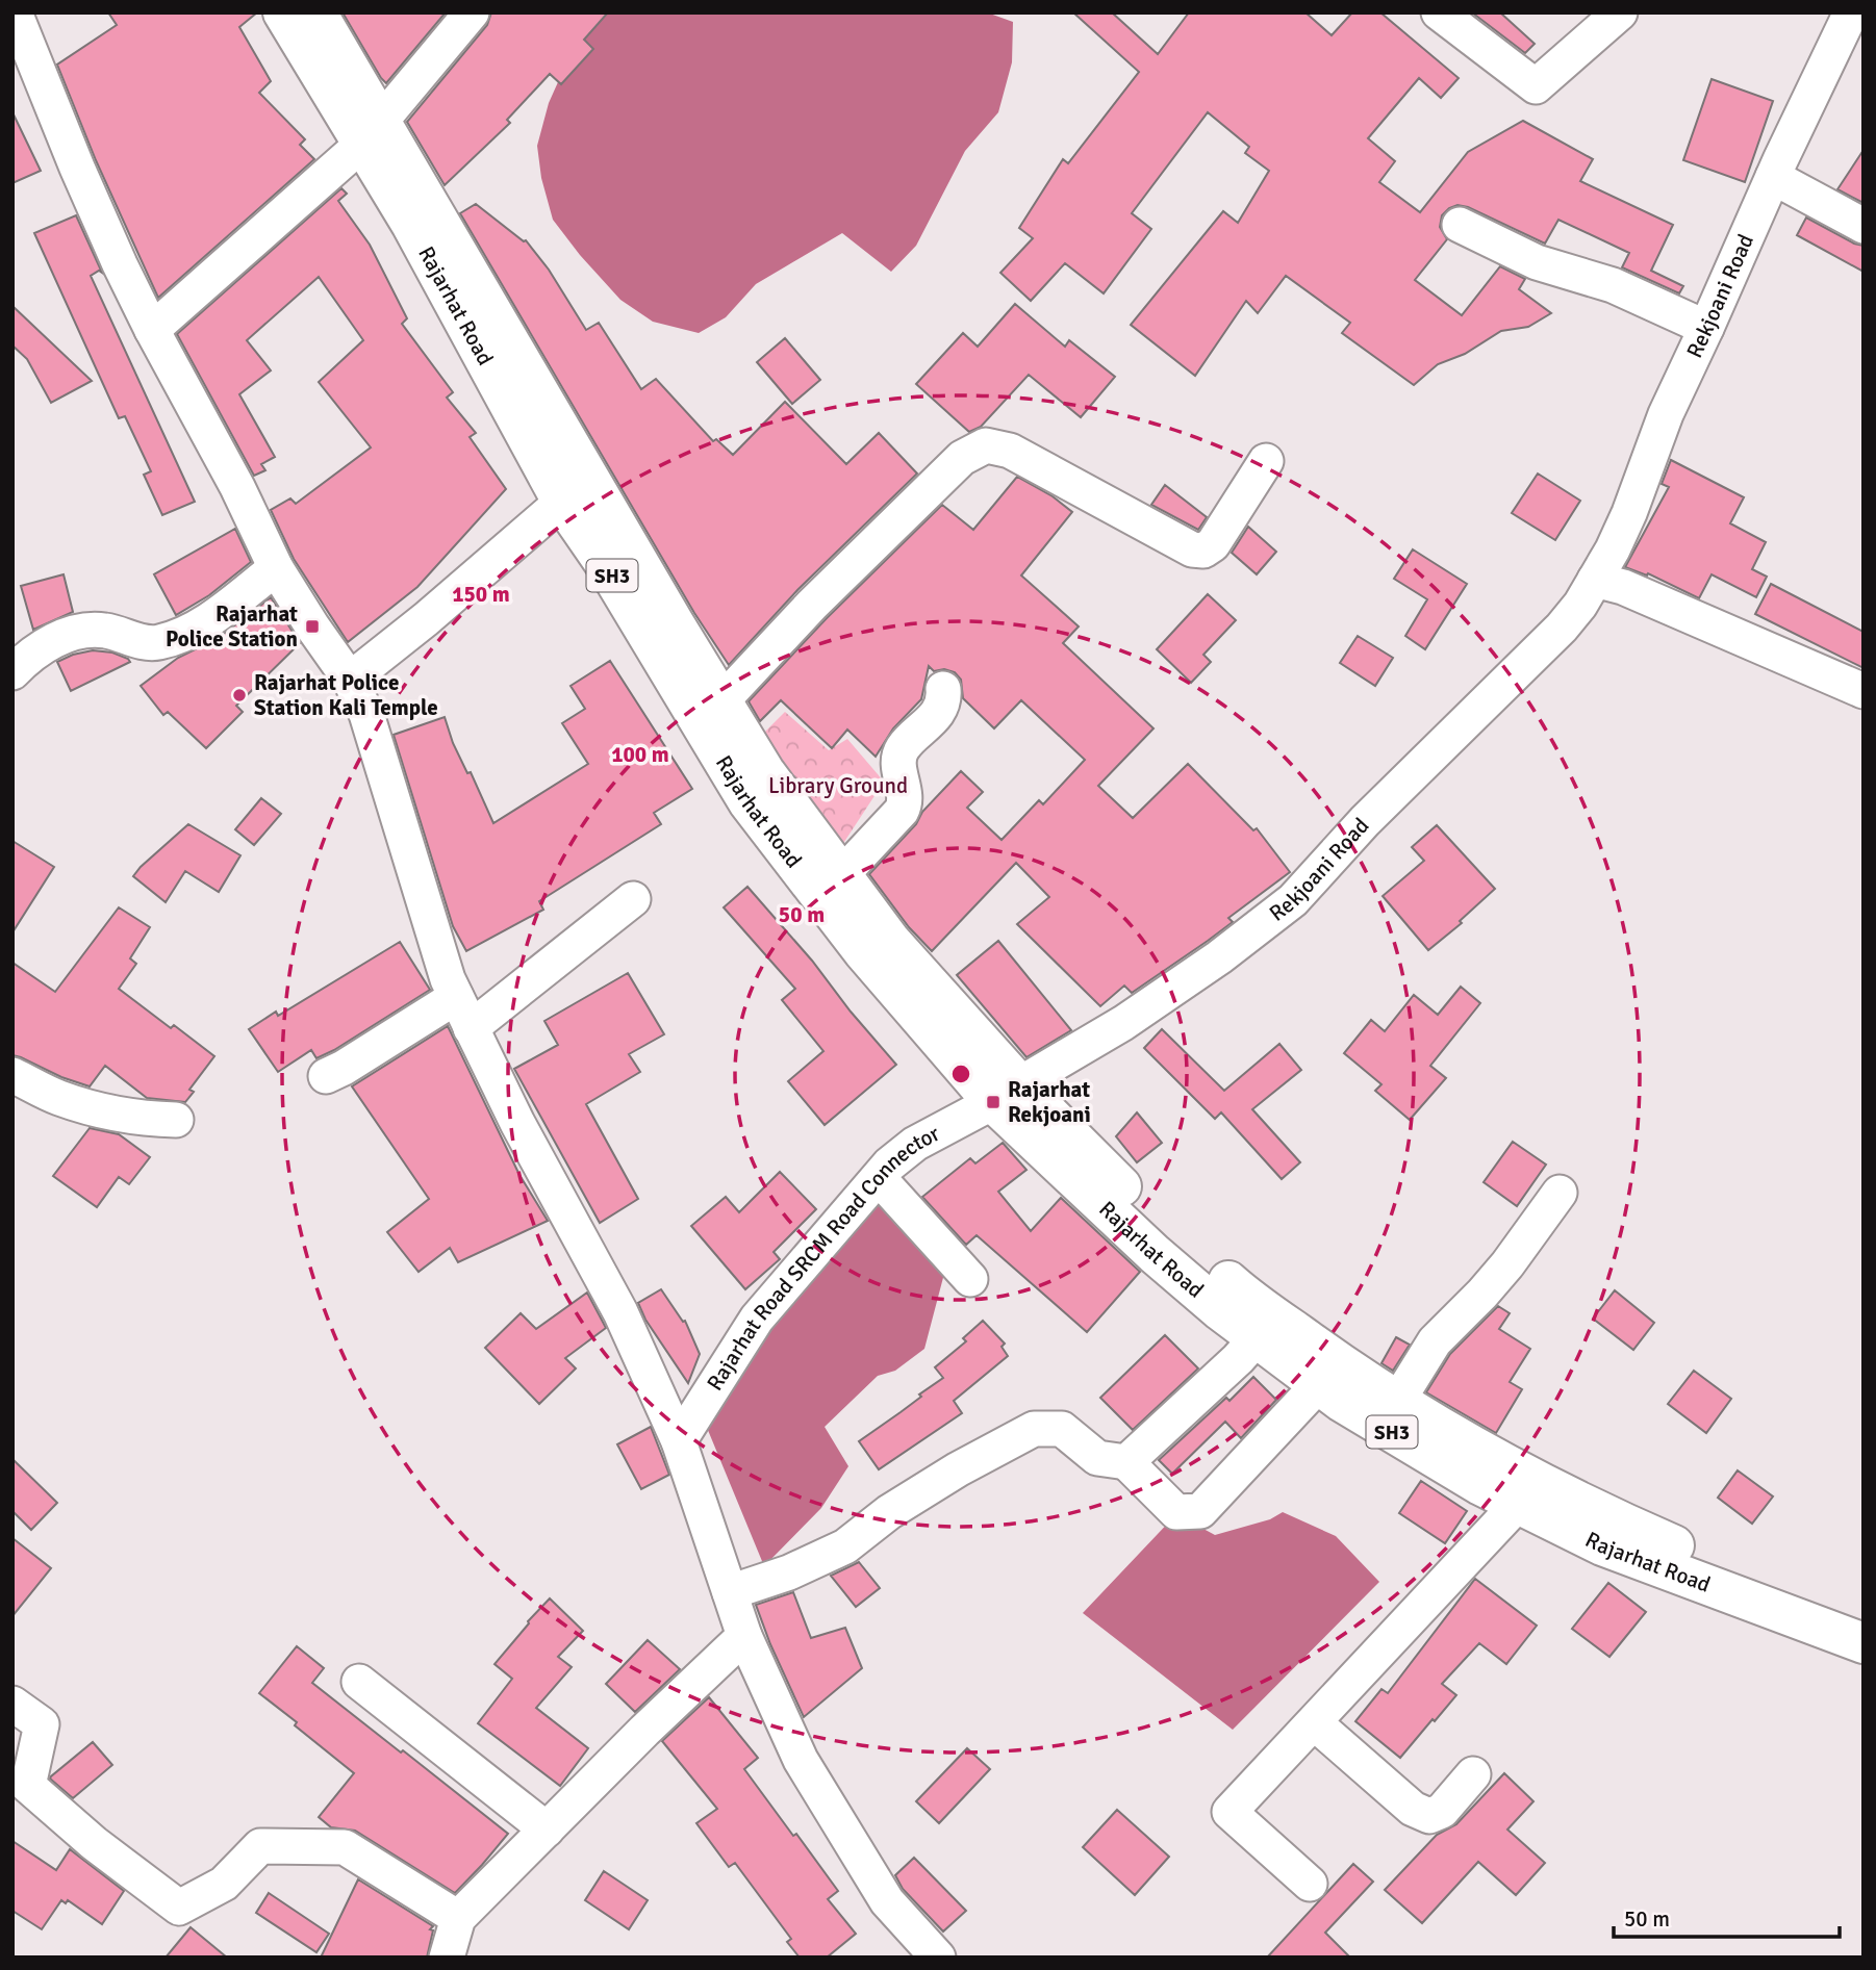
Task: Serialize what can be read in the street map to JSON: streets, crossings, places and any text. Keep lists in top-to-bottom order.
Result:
{
  "streets": {
    "main road": ["Rajarhat Road", "SH3"],
    "street": ["Rekjoani Road", "Rajarhat Road SRCM Road Connector"]
  },
  "crossings": [
    ["Rekjoani Road", "Rajarhat Road"],
    ["Rekjoani Road", "Rajarhat Road SRCM Road Connector"],
    ["Rajarhat Road", "Rajarhat Road SRCM Road Connector"]
  ],
  "parks": ["Library Ground"],
  "places": {
    "transit": ["Rajarhat Police Station", "Rajarhat Rekjoani"],
    "other": ["Rajarhat Police Station Kali Temple"]
  },
  "scale_bar": "50 m",
  "rings": ["150 m", "100 m", "50 m"]
}
